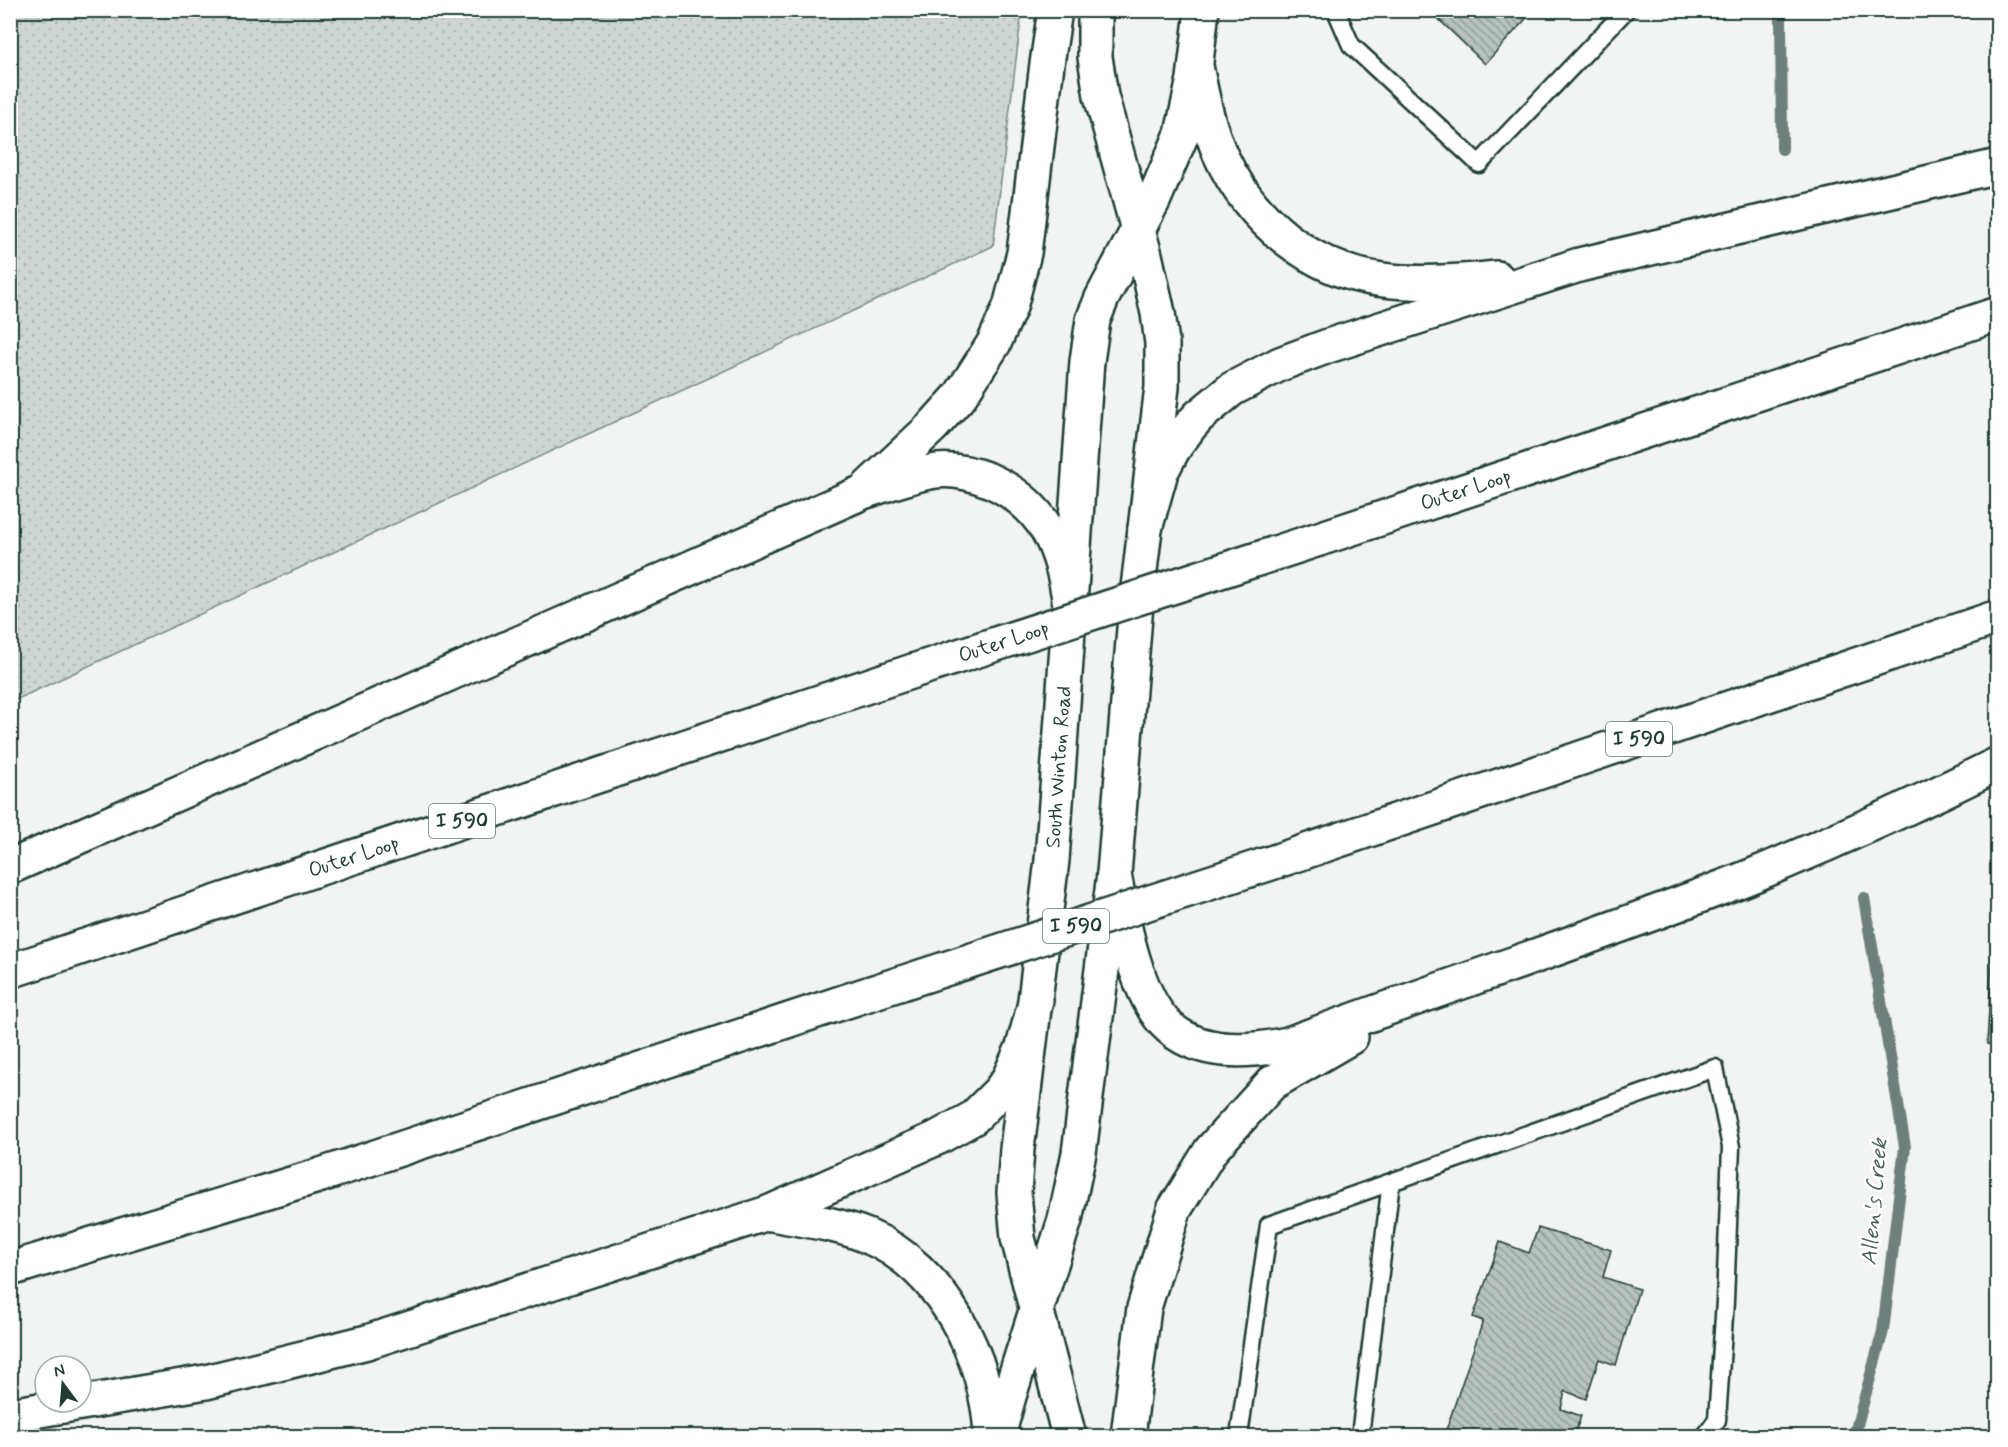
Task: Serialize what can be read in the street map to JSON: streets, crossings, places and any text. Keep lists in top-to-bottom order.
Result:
{
  "streets": {
    "main road": ["Outer Loop", "I 590", "South Winton Road"]
  },
  "water": ["Allen's Creek"],
  "north": "top"
}
